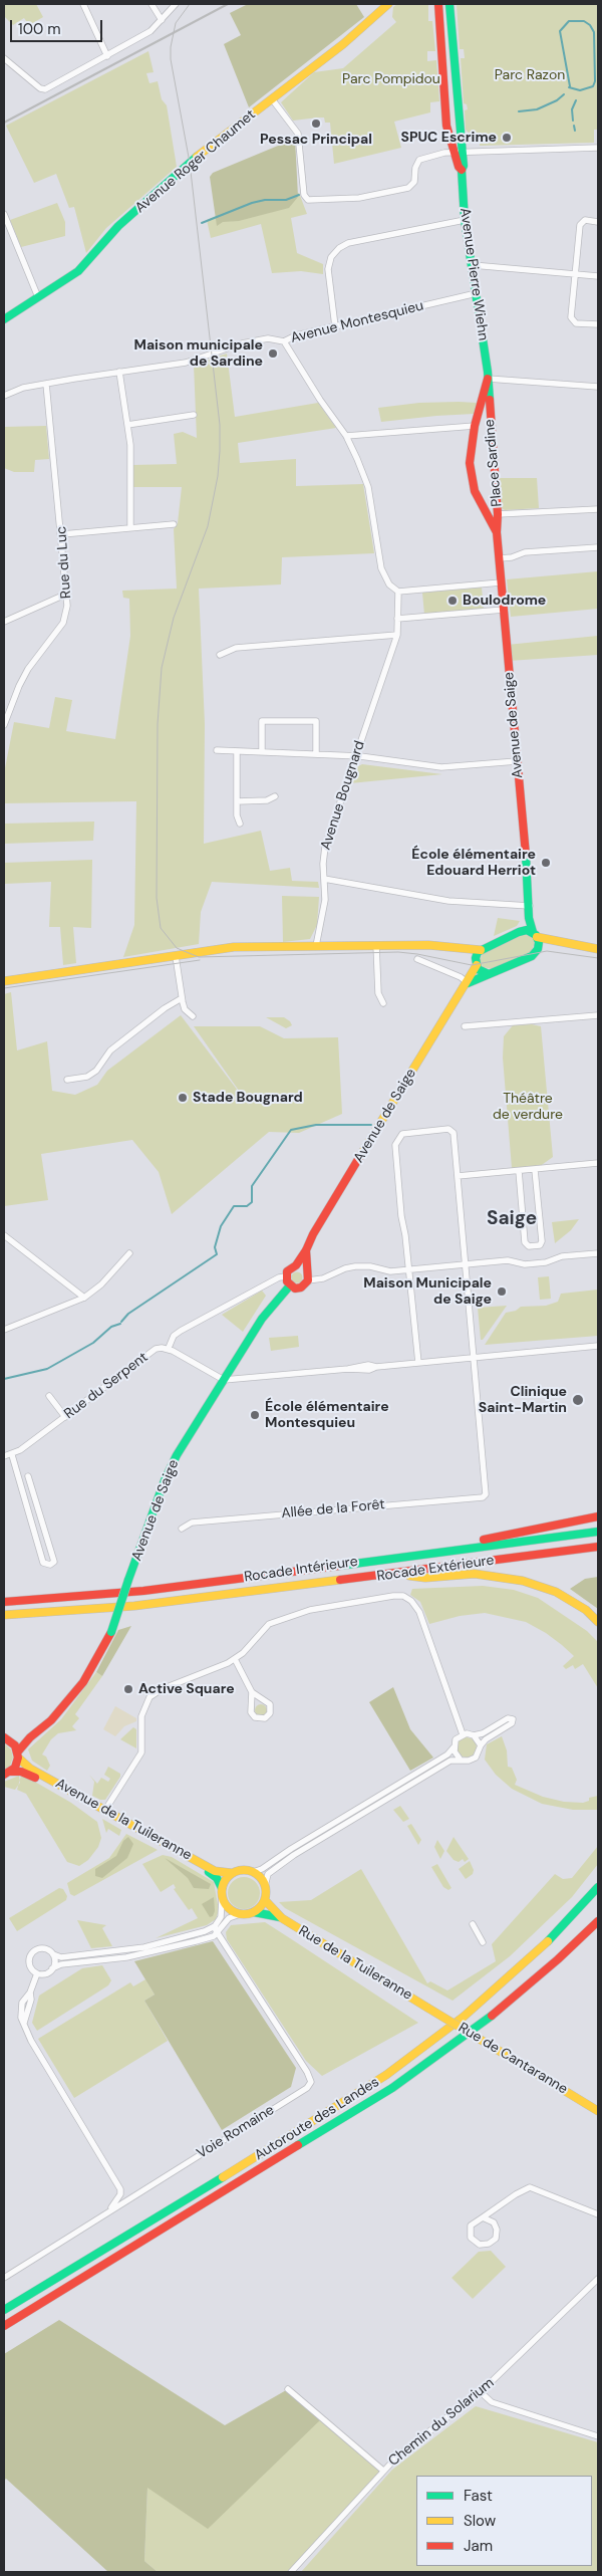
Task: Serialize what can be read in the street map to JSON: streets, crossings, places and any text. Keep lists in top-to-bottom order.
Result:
{
  "streets": {
    "main road": [
      "Avenue Roger Chaumet",
      "Avenue Pierre Wiehn",
      "Place Sardine",
      "Avenue de Saige",
      "Rocade Extérieure",
      "Rocade Intérieure",
      "Avenue de la Tuileranne",
      "Rue de la Tuileranne",
      "Rue de Cantaranne",
      "Autoroute des Landes"
    ],
    "street": [
      "Avenue Montesquieu",
      "Rue du Luc",
      "Avenue Bougnard",
      "Rue du Serpent",
      "Allée de la Forêt",
      "Voie Romaine",
      "Chemin du Solarium"
    ]
  },
  "crossings": [
    ["Avenue Pierre Wiehn", "Avenue Montesquieu"],
    ["Avenue Pierre Wiehn", "Place Sardine"],
    ["Avenue Montesquieu", "Rue du Luc"],
    ["Place Sardine", "Avenue de Saige"],
    ["Avenue de Saige", "Rue du Serpent"],
    ["Avenue de Saige", "Avenue de la Tuileranne"],
    ["Avenue de la Tuileranne", "Rue de la Tuileranne"],
    ["Rue de la Tuileranne", "Rue de Cantaranne"]
  ],
  "districts": ["Saige"],
  "parks": ["Parc Razon", "Parc Pompidou", "Théâtre de verdure"],
  "places": [
    "Pessac Principal",
    "SPUC Escrime",
    "Maison municipale de Sardine",
    "Boulodrome",
    "École élémentaire Edouard Herriot",
    "Stade Bougnard",
    "Maison Municipale de Saige",
    "Clinique Saint-Martin",
    "École élémentaire Montesquieu",
    "Active Square"
  ],
  "legend": ["Fast", "Slow", "Jam"],
  "scale_bar": "100 m"
}
